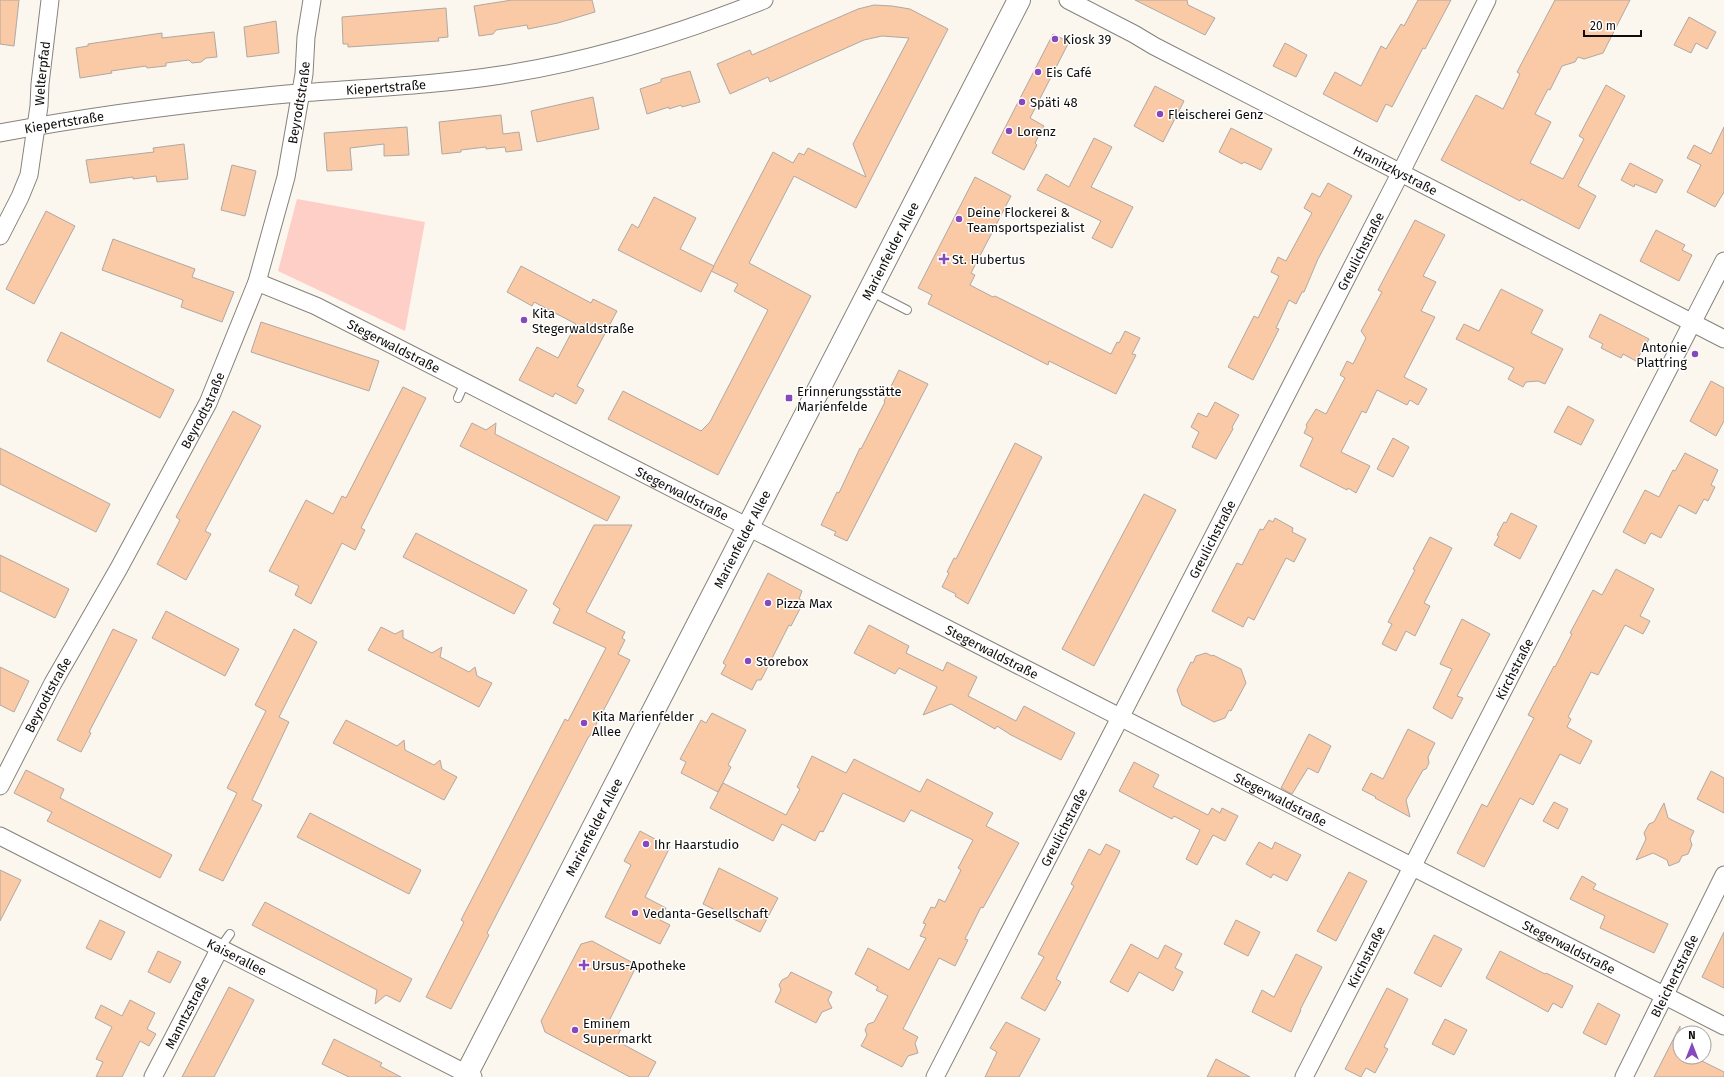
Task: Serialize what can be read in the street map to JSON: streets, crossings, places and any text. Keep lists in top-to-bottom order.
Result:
{
  "streets": {
    "main road": ["Marienfelder Allee"],
    "street": [
      "Welterpfad",
      "Kiepertstraße",
      "Beyrodtstraße",
      "Hranitzkystraße",
      "Greulichstraße",
      "Stegerwaldstraße",
      "Kirchstraße",
      "Kaiserallee",
      "Bleichertstraße",
      "Manntzstraße"
    ]
  },
  "crossings": [
    ["Welterpfad", "Kiepertstraße"],
    ["Kiepertstraße", "Beyrodtstraße"],
    ["Beyrodtstraße", "Stegerwaldstraße"],
    ["Hranitzkystraße", "Greulichstraße"],
    ["Hranitzkystraße", "Kirchstraße"],
    ["Marienfelder Allee", "Stegerwaldstraße"],
    ["Marienfelder Allee", "Kaiserallee"],
    ["Greulichstraße", "Stegerwaldstraße"],
    ["Stegerwaldstraße", "Kirchstraße"],
    ["Stegerwaldstraße", "Bleichertstraße"],
    ["Kaiserallee", "Manntzstraße"]
  ],
  "places": {
    "other": [
      "Kiosk 39",
      "Eis Café",
      "Späti 48",
      "Fleischerei Genz",
      "Lorenz",
      "Deine Flockerei & Teamsportspezialist",
      "Kita Stegerwaldstraße",
      "Antonie Plattring",
      "Pizza Max",
      "Storebox",
      "Kita Marienfelder Allee",
      "Ihr Haarstudio",
      "Vedanta-Gesellschaft",
      "Eminem Supermarkt"
    ],
    "health": ["St. Hubertus", "Ursus-Apotheke"],
    "transit": ["Erinnerungsstätte Marienfelde"]
  },
  "scale_bar": "20 m",
  "north": "top"
}
